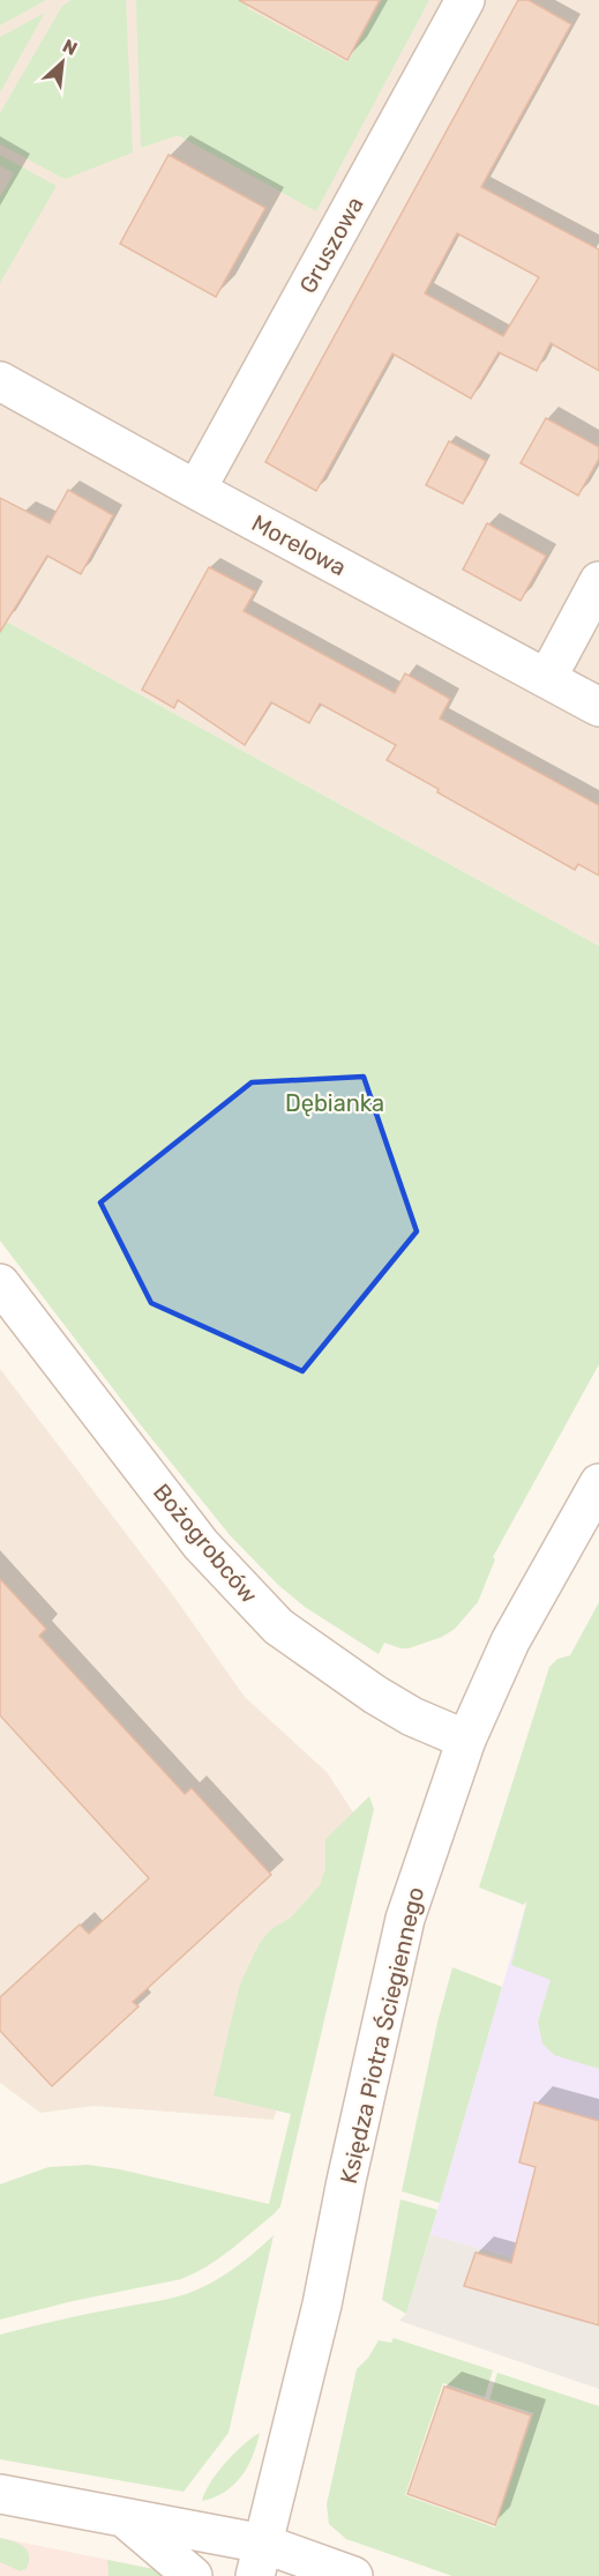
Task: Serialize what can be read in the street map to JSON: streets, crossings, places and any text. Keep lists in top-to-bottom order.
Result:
{
  "streets": {
    "street": [
      "Gruszowa",
      "Morelowa",
      "Bożogrobców",
      "Księdza Piotra Ściegiennego"
    ]
  },
  "crossings": [
    ["Gruszowa", "Morelowa"],
    ["Bożogrobców", "Księdza Piotra Ściegiennego"]
  ],
  "parks": ["Dębianka"],
  "north": "top right"
}
